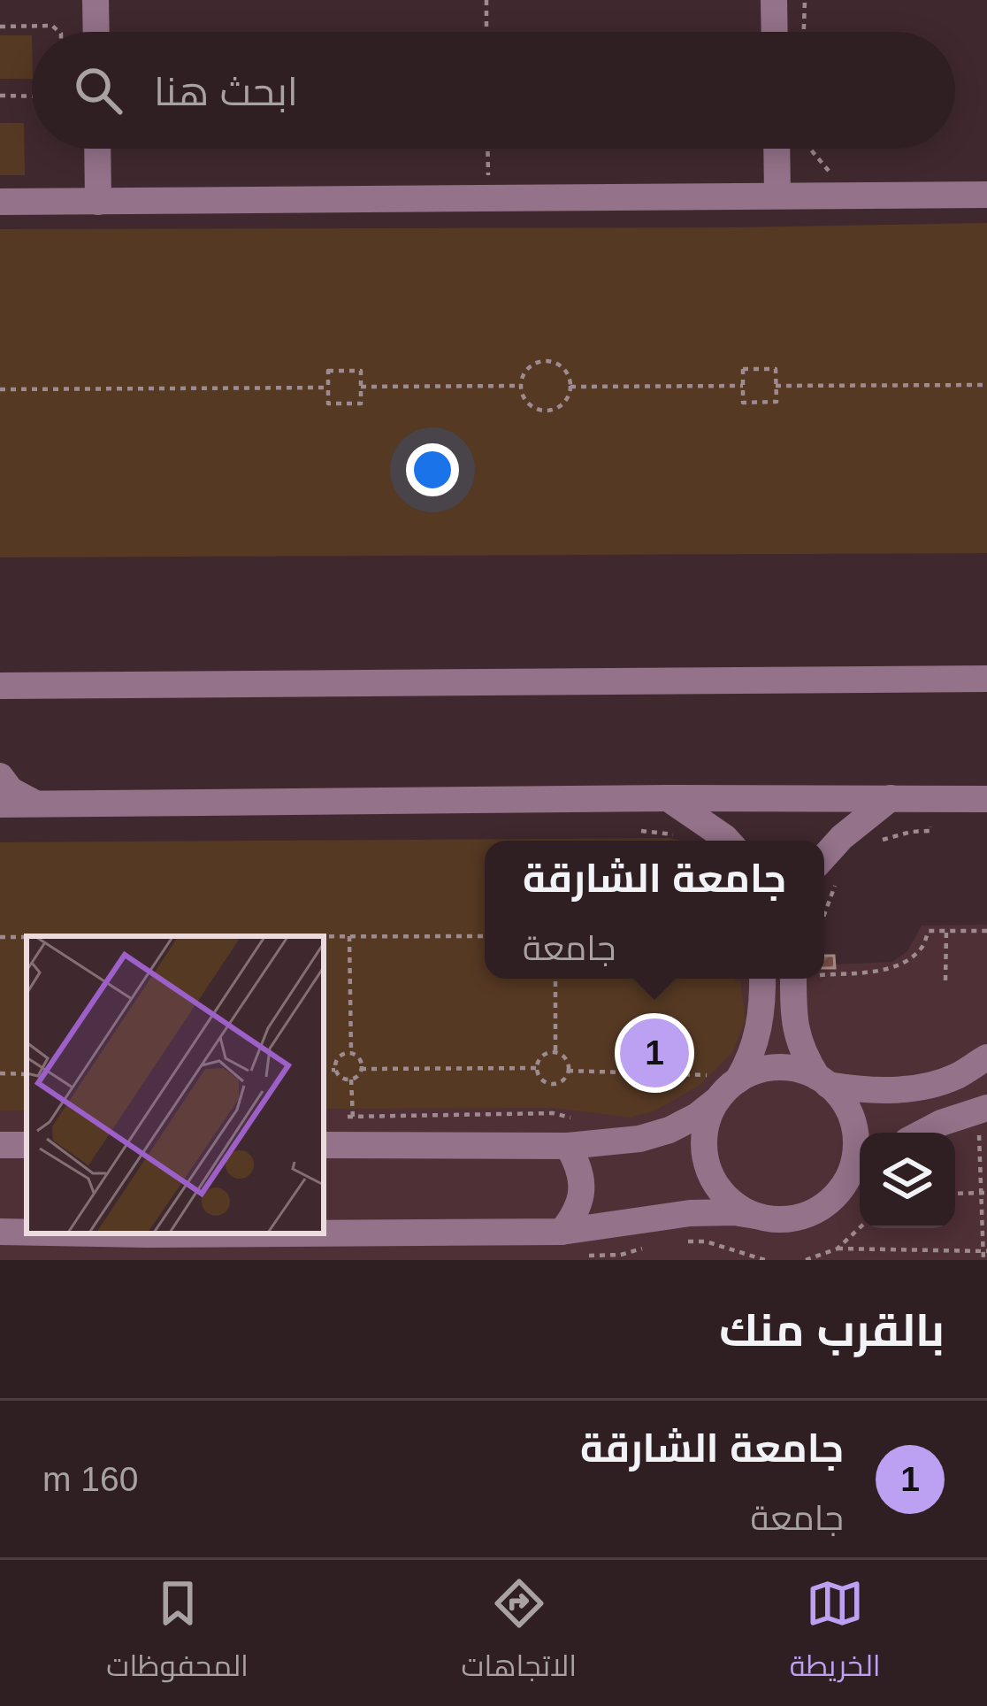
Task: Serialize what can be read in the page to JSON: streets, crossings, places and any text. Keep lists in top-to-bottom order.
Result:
{
  "page": {
    "search": "ابحث هنا",
    "popup": ["جامعة الشارقة", "جامعة"],
    "pins": "1",
    "heading": "بالقرب منك",
    "list": [
      {
        "mark": "1",
        "name": "جامعة الشارقة",
        "note": "جامعة",
        "value": "160 m"
      }
    ],
    "nav": ["الخريطة", "الاتجاهات", "المحفوظات"]
  }
}
